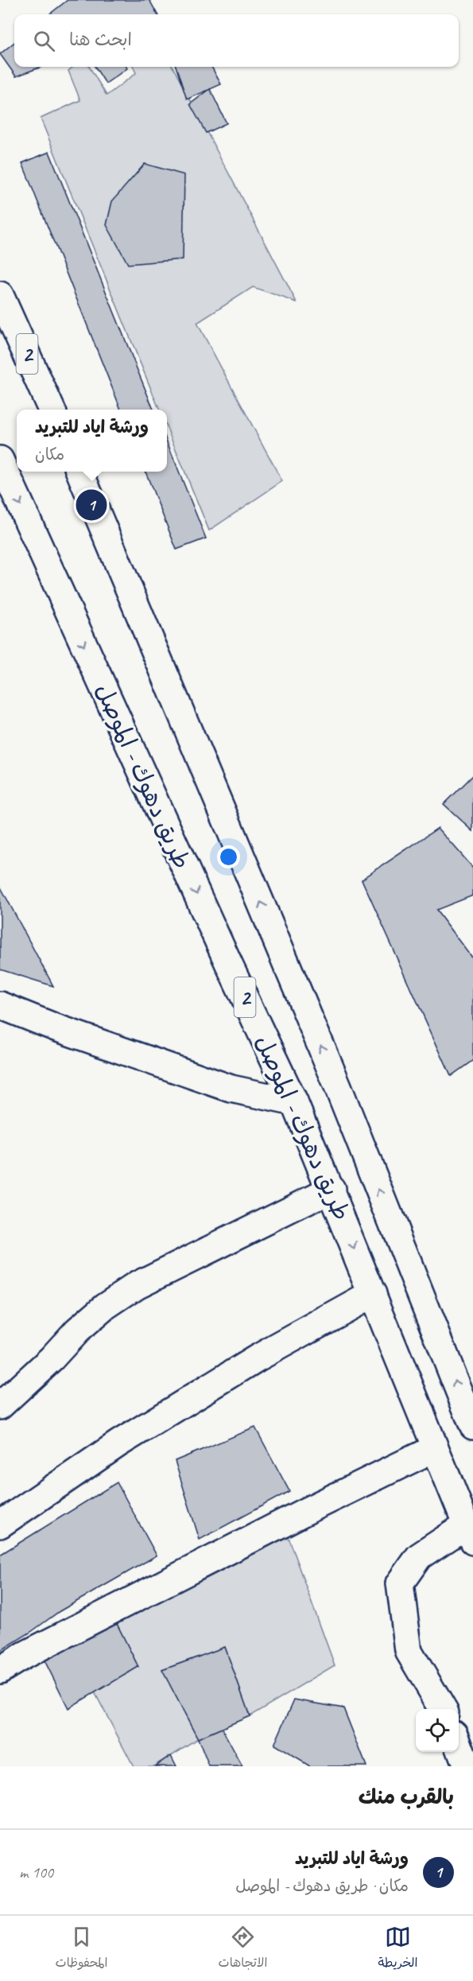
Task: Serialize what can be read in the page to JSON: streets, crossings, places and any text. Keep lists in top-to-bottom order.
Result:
{
  "streets": {
    "main road": ["2", "طريق دهوك - الموصل"]
  },
  "page": {
    "search": "ابحث هنا",
    "popup": ["ورشة اياد للتبريد", "مكان"],
    "pins": "1",
    "heading": "بالقرب منك",
    "list": [
      {
        "mark": "1",
        "name": "ورشة اياد للتبريد",
        "note": "مكان · طريق دهوك - الموصل",
        "value": "100 m"
      }
    ],
    "nav": ["الخريطة", "الاتجاهات", "المحفوظات"]
  }
}
